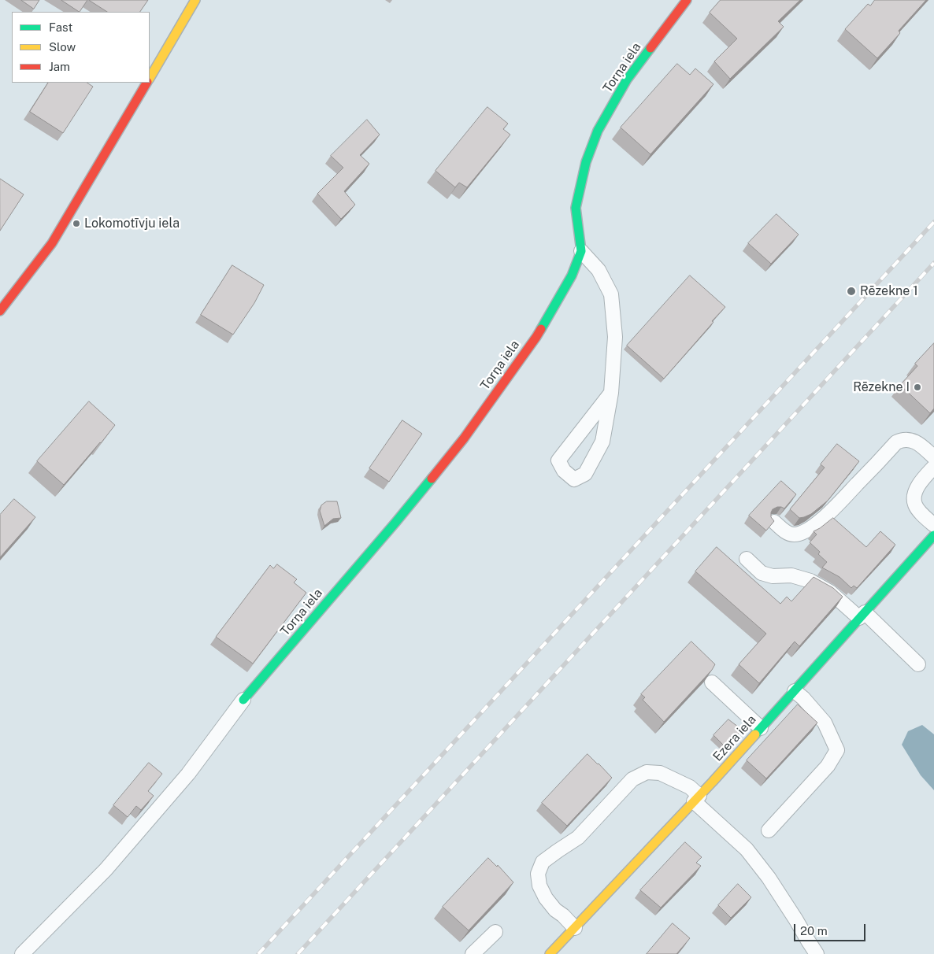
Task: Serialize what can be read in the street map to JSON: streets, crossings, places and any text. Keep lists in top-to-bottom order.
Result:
{
  "streets": {
    "street": ["Torņa iela", "Ezera iela"]
  },
  "places": ["Lokomotīvju iela", "Rēzekne 1", "Rēzekne I"],
  "legend": ["Fast", "Slow", "Jam"],
  "scale_bar": "20 m"
}
